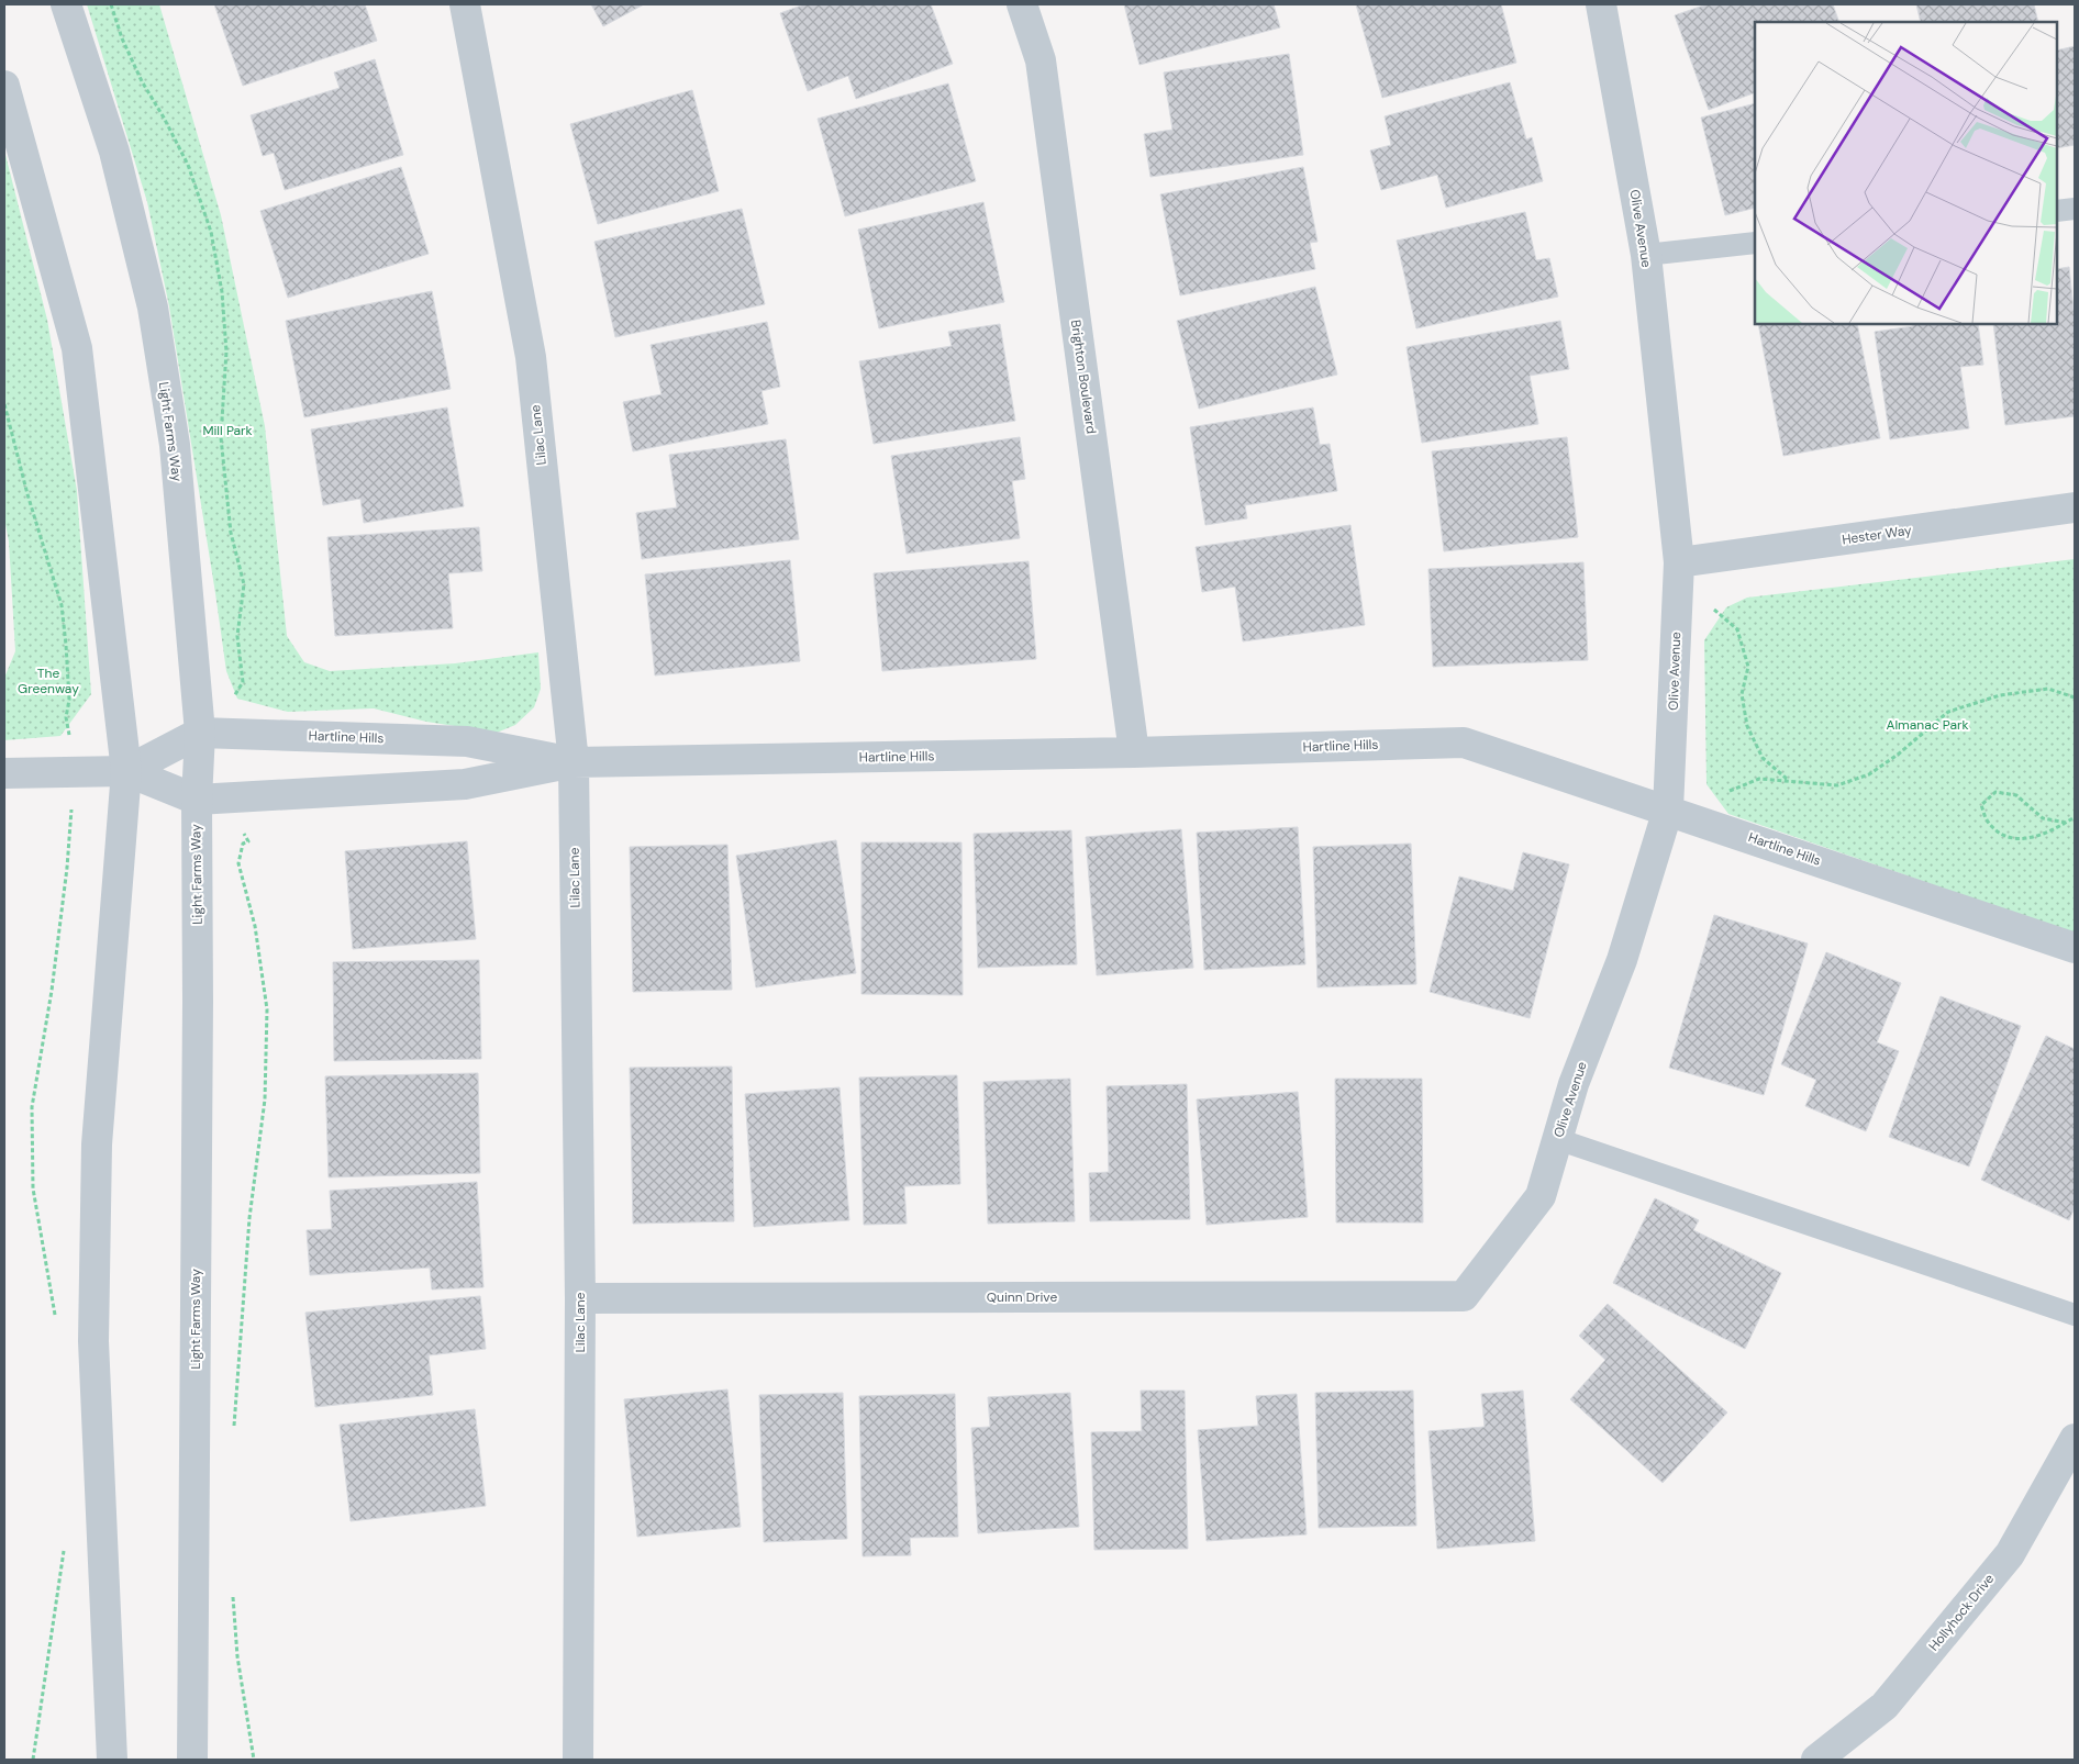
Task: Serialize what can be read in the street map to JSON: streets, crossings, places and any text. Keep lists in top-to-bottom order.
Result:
{
  "streets": {
    "street": [
      "Olive Avenue",
      "Brighton Boulevard",
      "Light Farms Way",
      "Lilac Lane",
      "Hester Way",
      "Hartline Hills",
      "Quinn Drive",
      "Hollyhock Drive"
    ]
  },
  "crossings": [
    ["Olive Avenue", "Hester Way"],
    ["Olive Avenue", "Hartline Hills"],
    ["Olive Avenue", "Quinn Drive"],
    ["Brighton Boulevard", "Hartline Hills"],
    ["Light Farms Way", "Hartline Hills"],
    ["Lilac Lane", "Hartline Hills"],
    ["Lilac Lane", "Quinn Drive"]
  ],
  "parks": ["Mill Park", "The Greenway", "Almanac Park"]
}
